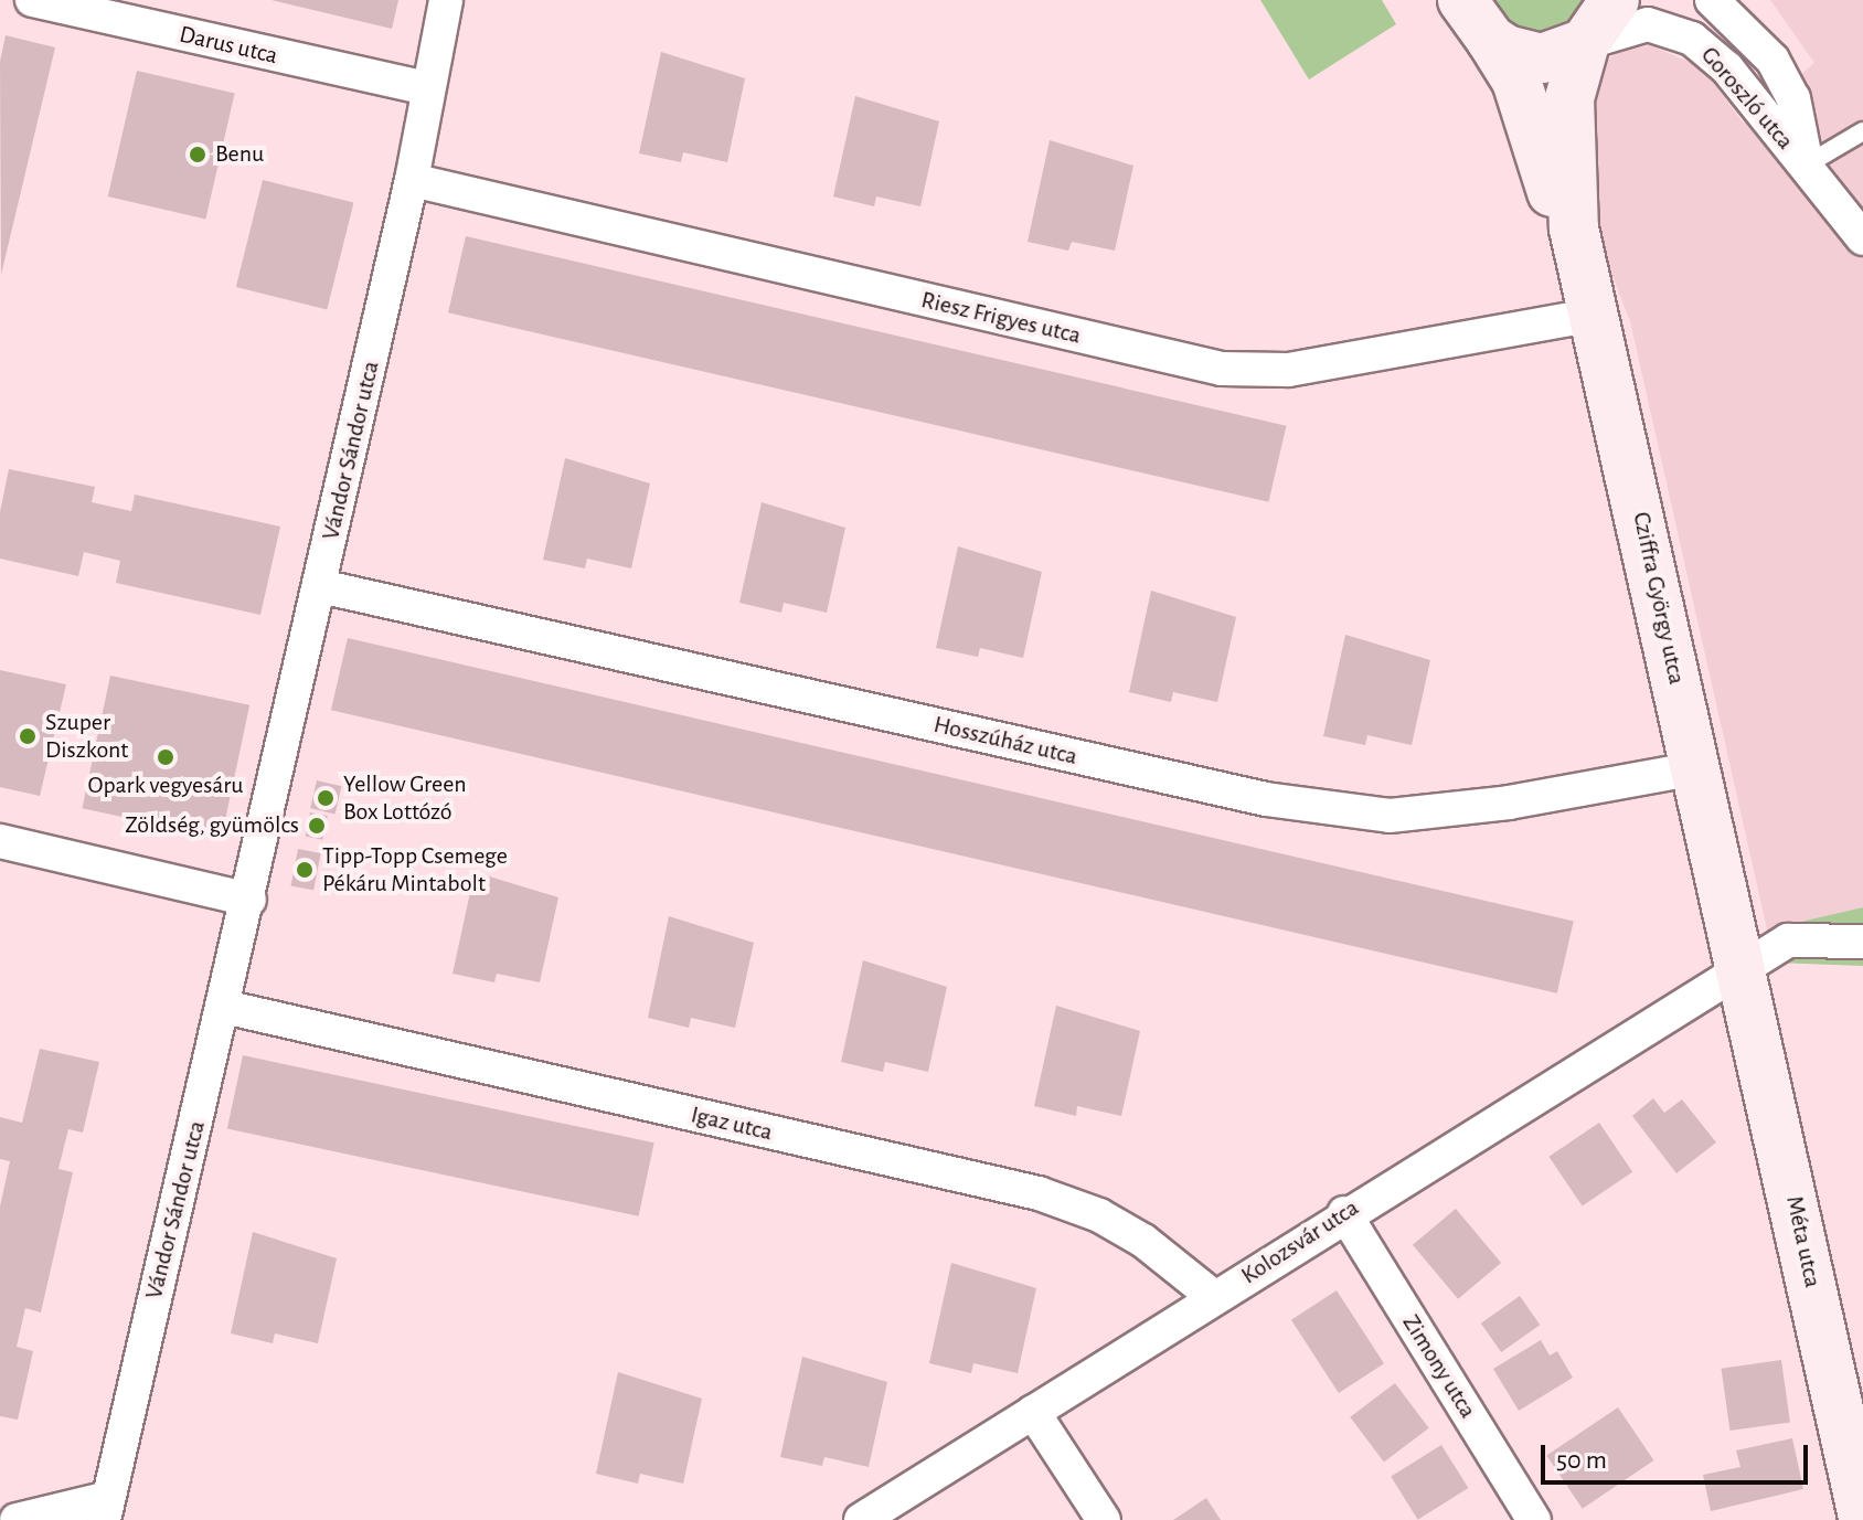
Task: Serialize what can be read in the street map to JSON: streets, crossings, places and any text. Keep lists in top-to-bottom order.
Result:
{
  "streets": {
    "main road": ["Cziffra György utca", "Méta utca"],
    "street": [
      "Darus utca",
      "Goroszló utca",
      "Riesz Frigyes utca",
      "Vándor Sándor utca",
      "Hosszúház utca",
      "Igaz utca",
      "Kolozsvár utca",
      "Zimony utca"
    ]
  },
  "crossings": [
    ["Darus utca", "Vándor Sándor utca"],
    ["Goroszló utca", "Cziffra György utca"],
    ["Riesz Frigyes utca", "Vándor Sándor utca"],
    ["Riesz Frigyes utca", "Cziffra György utca"],
    ["Vándor Sándor utca", "Hosszúház utca"],
    ["Vándor Sándor utca", "Igaz utca"],
    ["Cziffra György utca", "Hosszúház utca"],
    ["Cziffra György utca", "Kolozsvár utca"],
    ["Cziffra György utca", "Méta utca"],
    ["Igaz utca", "Kolozsvár utca"],
    ["Kolozsvár utca", "Méta utca"],
    ["Kolozsvár utca", "Zimony utca"]
  ],
  "places": [
    "Benu",
    "Szuper Diszkont",
    "Opark vegyesáru",
    "Yellow Green Box Lottózó",
    "Zöldség, gyümölcs",
    "Tipp-Topp Csemege Pékáru Mintabolt"
  ],
  "scale_bar": "50 m"
}
